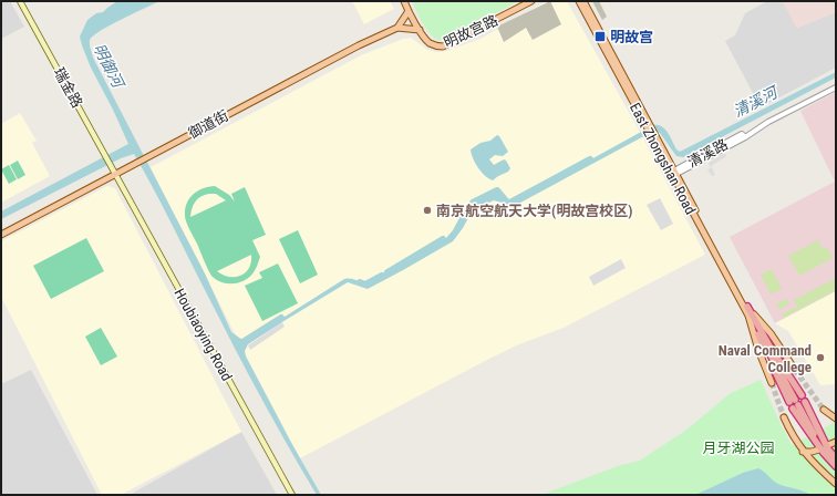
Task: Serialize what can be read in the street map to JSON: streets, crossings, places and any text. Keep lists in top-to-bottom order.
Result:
{
  "streets": {
    "main road": [
      "明故宫路",
      "瑞金路",
      "御道街",
      "East Zhongshan Road",
      "Houbiaoying Road"
    ],
    "street": ["清溪路"]
  },
  "crossings": [
    ["瑞金路", "御道街"],
    ["瑞金路", "Houbiaoying Road"],
    ["御道街", "Houbiaoying Road"],
    ["清溪路", "East Zhongshan Road"]
  ],
  "water": ["明御河", "清溪河"],
  "parks": ["月牙湖公园"],
  "places": {
    "transit": ["明故宫"],
    "other": ["南京航空航天大学(明故宫校区)", "Naval Command College"]
  }
}
